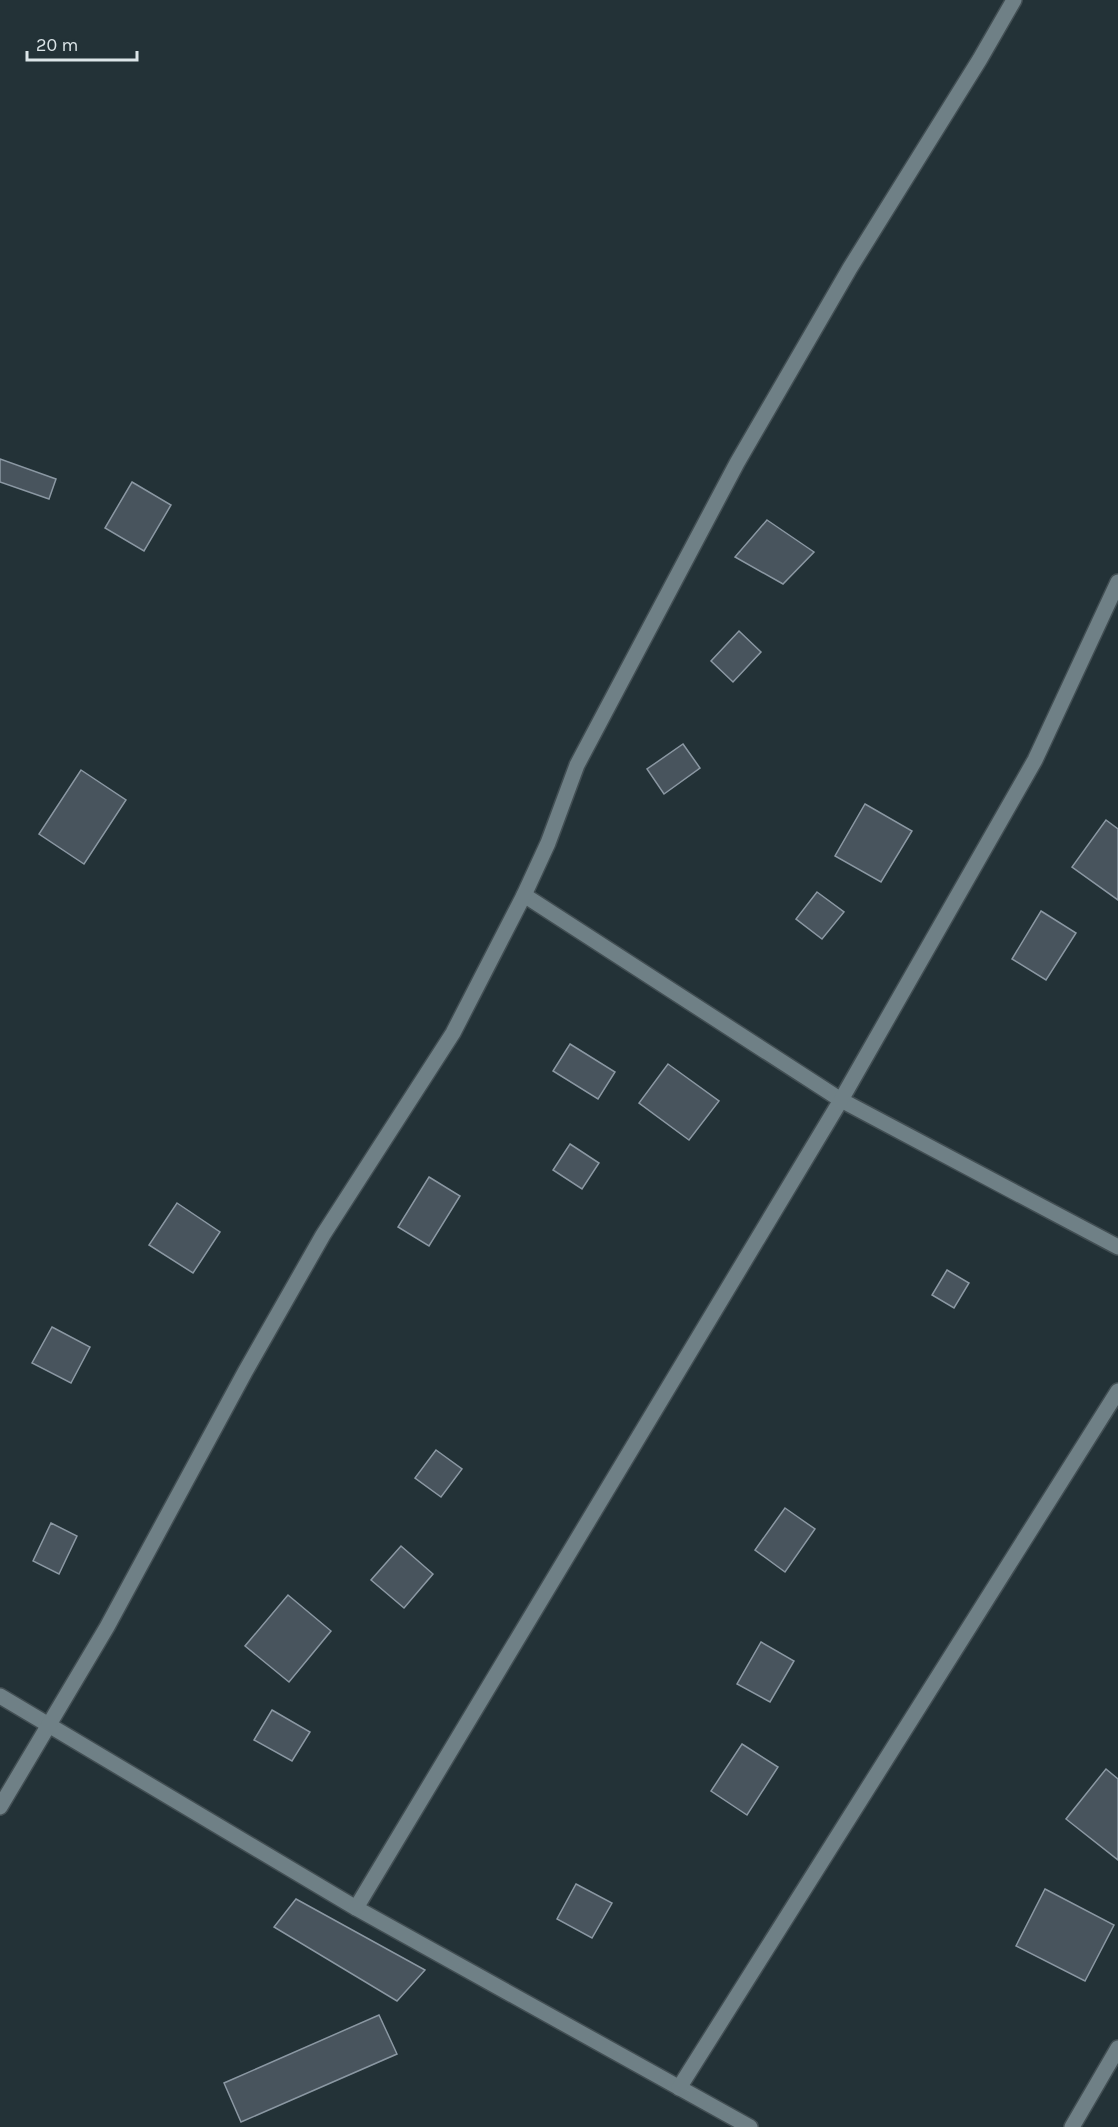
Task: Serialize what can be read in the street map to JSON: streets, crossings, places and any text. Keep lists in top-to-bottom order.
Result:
{
  "scale_bar": "20 m"
}
